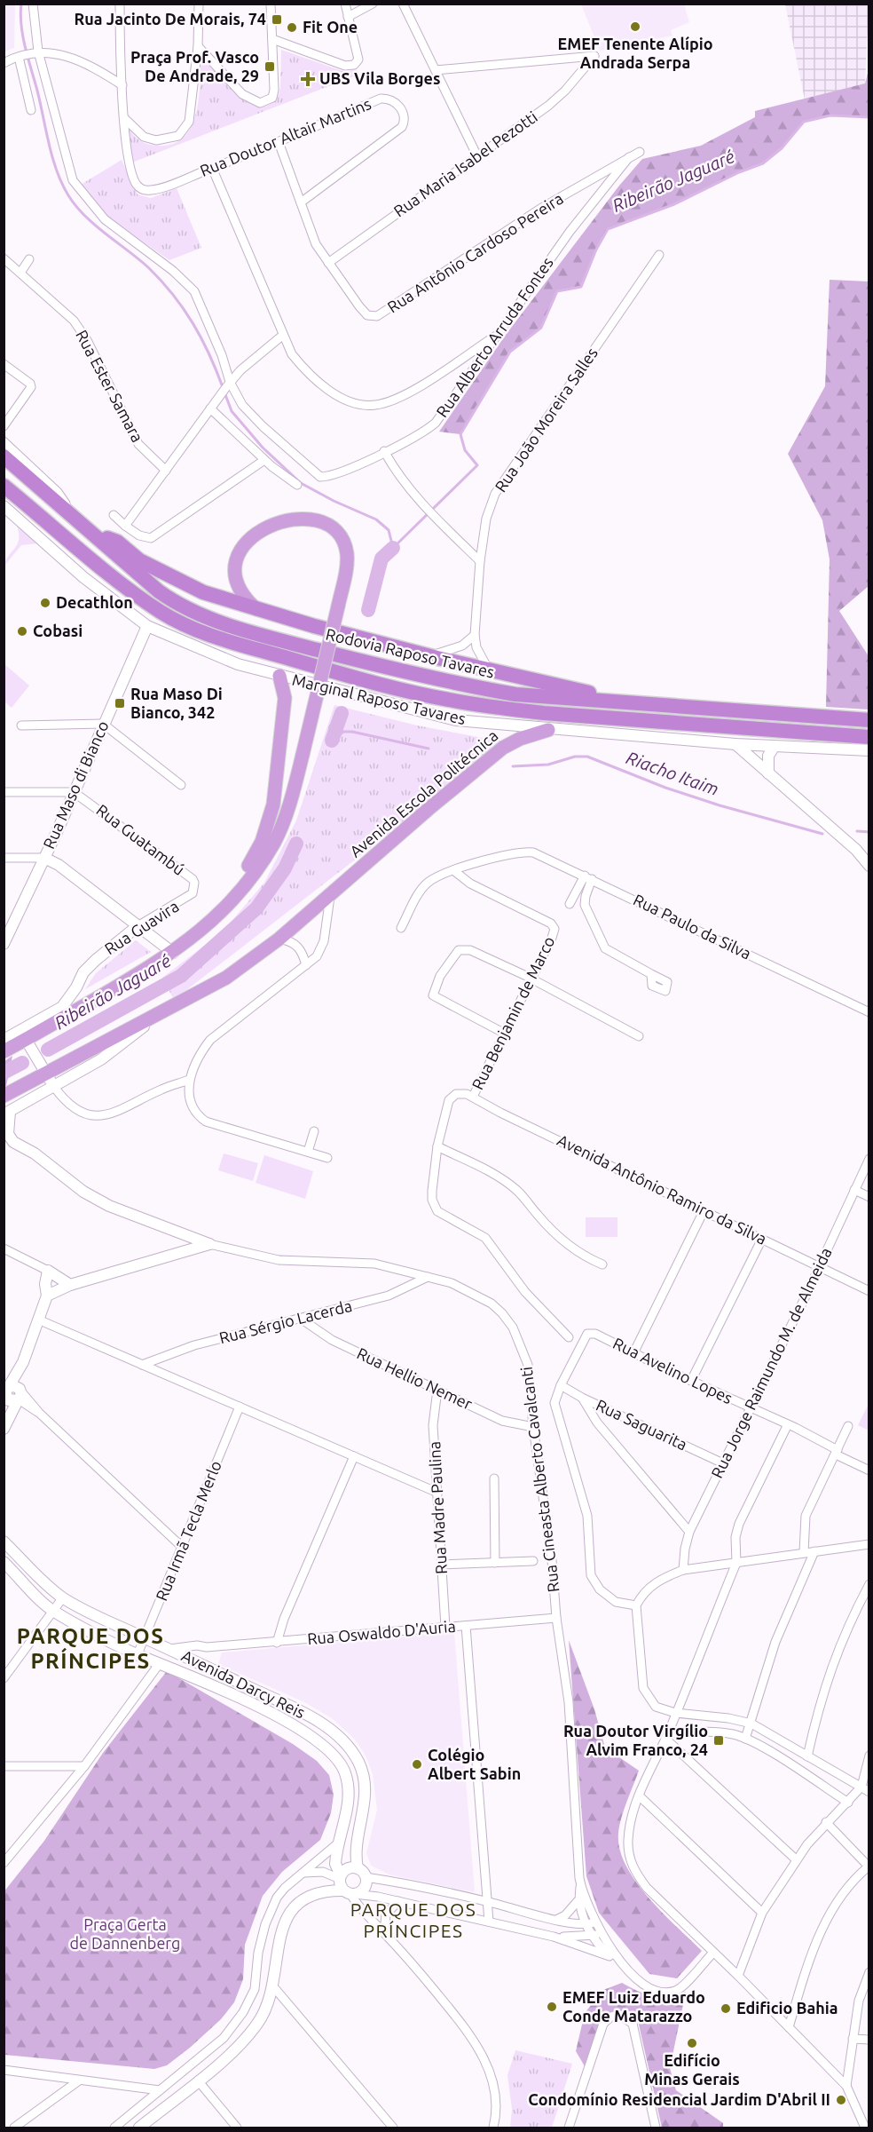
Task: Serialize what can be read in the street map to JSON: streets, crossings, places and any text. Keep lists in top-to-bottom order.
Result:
{
  "streets": {
    "highway": ["Rodovia Raposo Tavares", "Avenida Escola Politécnica"],
    "main road": [
      "Marginal Raposo Tavares",
      "Rua Maso di Bianco",
      "Rua Guavira",
      "Rua Cineasta Alberto Cavalcanti",
      "Avenida Darcy Reis"
    ],
    "street": [
      "Rua Doutor Altair Martins",
      "Rua Maria Isabel Pezotti",
      "Rua Antônio Cardoso Pereira",
      "Rua Alberto Arruda Fontes",
      "Rua Ester Samara",
      "Rua João Moreira Salles",
      "Rua Guatambú",
      "Rua Paulo da Silva",
      "Rua Benjamin de Marco",
      "Avenida Antônio Ramiro da Silva",
      "Rua Sérgio Lacerda",
      "Rua Jorge Raimundo M. de Almeida",
      "Rua Avelino Lopes",
      "Rua Hellio Nemer",
      "Rua Saguarita",
      "Rua Madre Paulina",
      "Rua Irmã Tecla Merlo",
      "Rua Oswaldo D'Auria"
    ]
  },
  "crossings": [
    ["Rua Doutor Altair Martins", "Rua Antônio Cardoso Pereira"],
    ["Rua Maria Isabel Pezotti", "Rua Antônio Cardoso Pereira"],
    ["Rua Antônio Cardoso Pereira", "Rua Alberto Arruda Fontes"],
    ["Marginal Raposo Tavares", "Rua Maso di Bianco"],
    ["Marginal Raposo Tavares", "Avenida Escola Politécnica"],
    ["Rua Maso di Bianco", "Rua Guatambú"],
    ["Avenida Escola Politécnica", "Rua Cineasta Alberto Cavalcanti"],
    ["Rua Guatambú", "Rua Guavira"],
    ["Rua Paulo da Silva", "Rua Benjamin de Marco"],
    ["Rua Benjamin de Marco", "Avenida Antônio Ramiro da Silva"],
    ["Avenida Antônio Ramiro da Silva", "Rua Jorge Raimundo M. de Almeida"],
    ["Rua Sérgio Lacerda", "Rua Hellio Nemer"],
    ["Rua Sérgio Lacerda", "Rua Cineasta Alberto Cavalcanti"],
    ["Rua Jorge Raimundo M. de Almeida", "Rua Avelino Lopes"],
    ["Rua Jorge Raimundo M. de Almeida", "Rua Saguarita"],
    ["Rua Avelino Lopes", "Rua Saguarita"],
    ["Rua Hellio Nemer", "Rua Cineasta Alberto Cavalcanti"],
    ["Rua Hellio Nemer", "Rua Madre Paulina"],
    ["Rua Cineasta Alberto Cavalcanti", "Rua Oswaldo D'Auria"],
    ["Rua Madre Paulina", "Rua Oswaldo D'Auria"],
    ["Rua Irmã Tecla Merlo", "Avenida Darcy Reis"],
    ["Rua Oswaldo D'Auria", "Avenida Darcy Reis"]
  ],
  "districts": ["PARQUE DOS PRÍNCIPES", "PARQUE DOS PRÍNCIPES"],
  "water": ["Ribeirão Jaguaré", "Riacho Itaim"],
  "parks": ["Praça Gerta de Dannenberg"],
  "places": {
    "transit": [
      "Rua Jacinto De Morais, 74",
      "Praça Prof. Vasco De Andrade, 29",
      "Rua Maso Di Bianco, 342",
      "Rua Doutor Virgílio Alvim Franco, 24"
    ],
    "other": [
      "EMEF Tenente Alípio Andrada Serpa",
      "Fit One",
      "Decathlon",
      "Cobasi",
      "Colégio Albert Sabin",
      "EMEF Luiz Eduardo Conde Matarazzo",
      "Edificio Bahia",
      "Edifício Minas Gerais",
      "Condomínio Residencial Jardim D'Abril II"
    ],
    "health": ["UBS Vila Borges"]
  }
}
